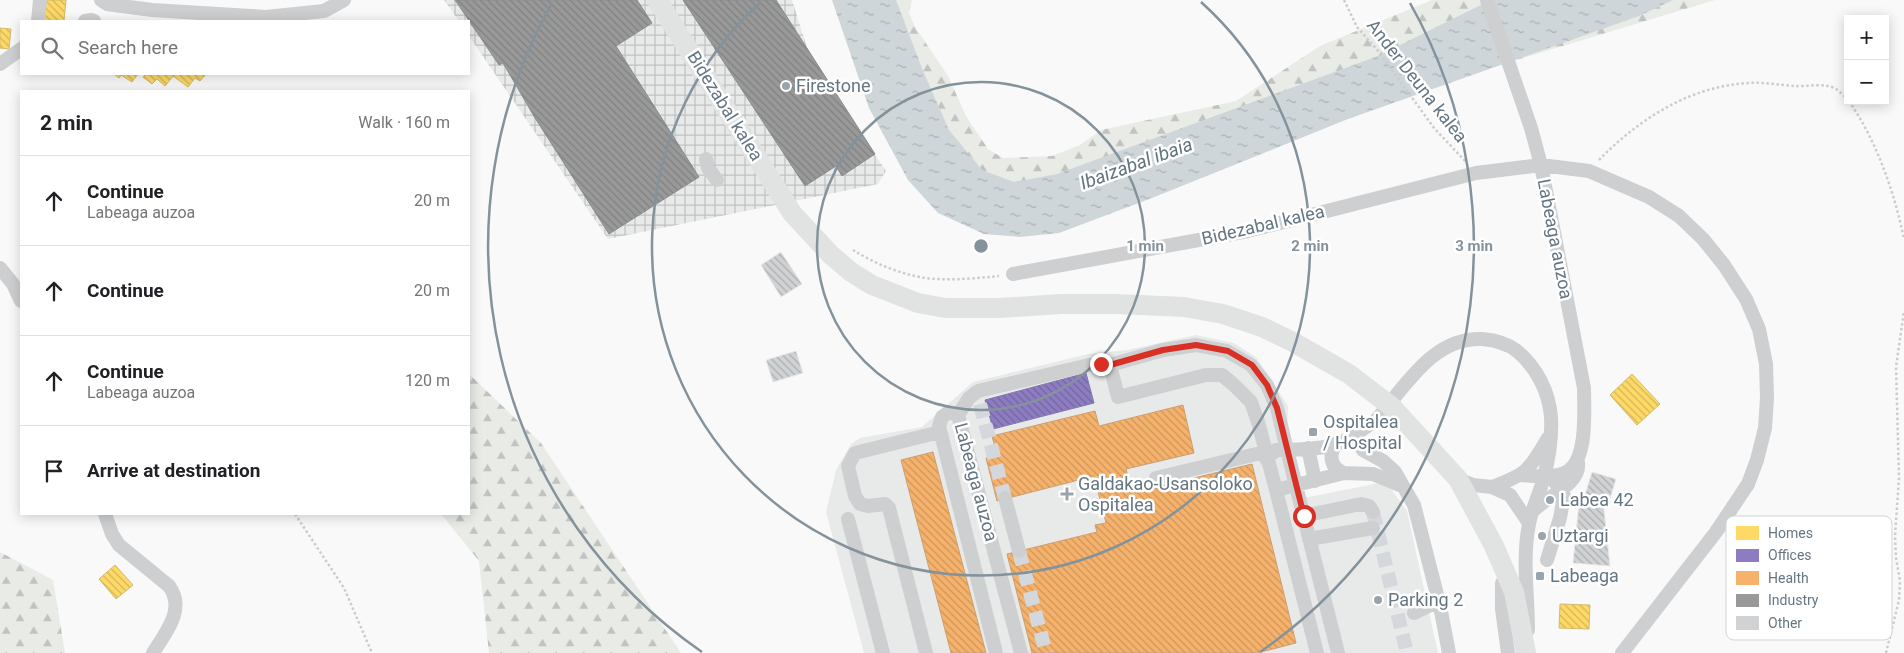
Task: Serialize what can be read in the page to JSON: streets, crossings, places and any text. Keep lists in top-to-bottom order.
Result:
{
  "streets": {
    "highway": ["Bidezabal kalea"],
    "street": ["Labeaga auzoa"],
    "path": ["Ander Deuna kalea"]
  },
  "crossings": [
    ["Ander Deuna kalea", "Bidezabal kalea"],
    ["Bidezabal kalea", "Labeaga auzoa"]
  ],
  "water": ["Ibaizabal ibaia"],
  "places": {
    "other": [
      "Firestone",
      "Labea 42",
      "Uztargi",
      "Parking 2"
    ],
    "transit": ["Ospitalea / Hospital", "Labeaga"],
    "health": ["Galdakao-Usansoloko Ospitalea"]
  },
  "legend": [
    "Homes",
    "Offices",
    "Health",
    "Industry",
    "Other"
  ],
  "page": {
    "map_buttons": ["+", "−"],
    "search": "Search here",
    "heading": ["2 min", "Walk · 160 m"],
    "list": [
      ["Continue", "Labeaga auzoa", "20 m"],
      ["Continue", "20 m"],
      ["Continue", "Labeaga auzoa", "120 m"],
      "Arrive at destination"
    ]
  },
  "rings": ["1 min", "2 min", "3 min"]
}
